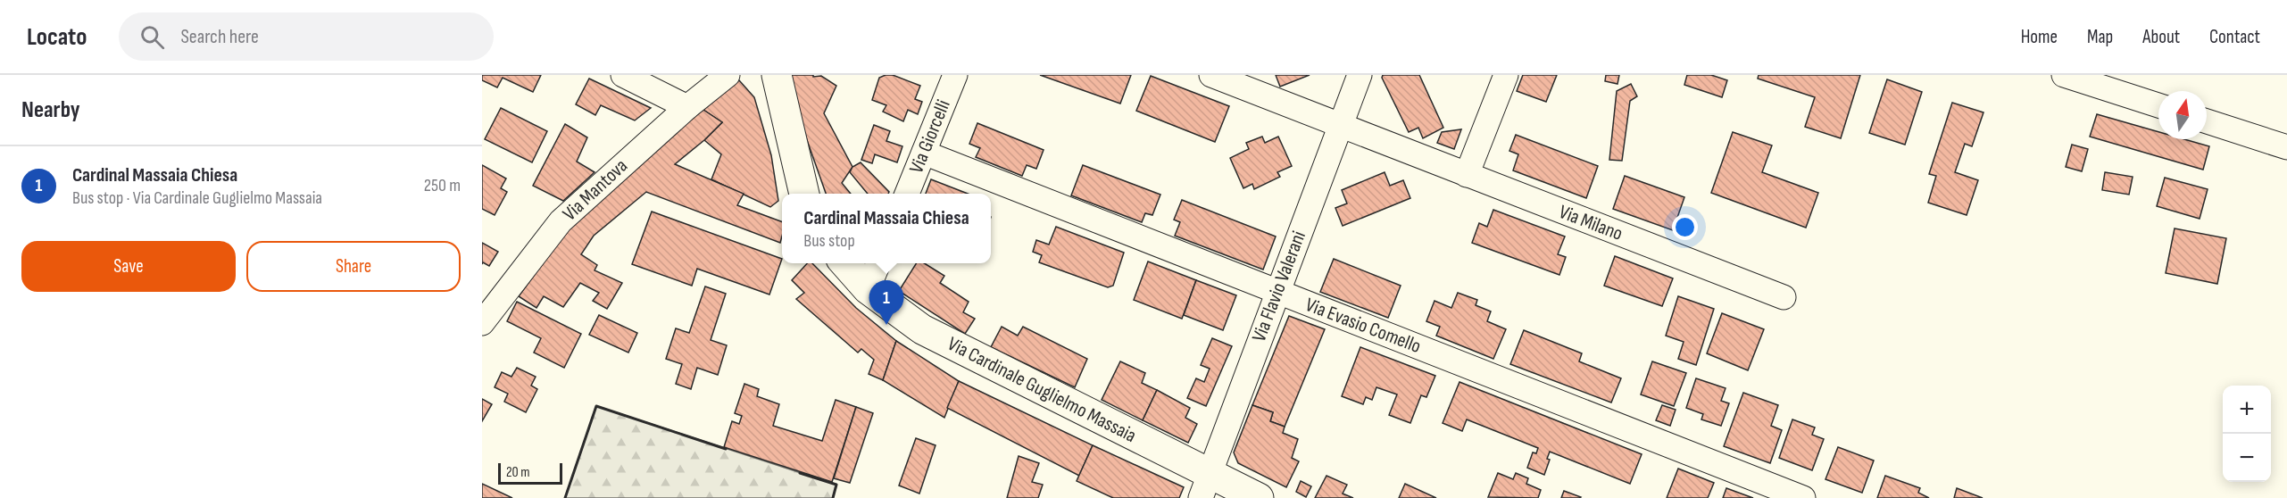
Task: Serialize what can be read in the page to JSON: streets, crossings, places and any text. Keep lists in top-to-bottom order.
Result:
{
  "streets": {
    "main road": ["Via Cardinale Guglielmo Massaia"],
    "street": [
      "Via Giorcelli",
      "Via Mantova",
      "Via Milano",
      "Via Flavio Valerani",
      "Via Evasio Comello"
    ]
  },
  "crossings": [
    ["Via Giorcelli", "Via Evasio Comello"],
    ["Via Milano", "Via Flavio Valerani"],
    ["Via Flavio Valerani", "Via Evasio Comello"],
    ["Via Flavio Valerani", "Via Cardinale Guglielmo Massaia"]
  ],
  "scale_bar": "20 m",
  "north": "top",
  "page": {
    "header": "Locato",
    "search": "Search here",
    "nav": [
      "Home",
      "Map",
      "About",
      "Contact"
    ],
    "heading": "Nearby",
    "list": [
      {
        "mark": "1",
        "name": "Cardinal Massaia Chiesa",
        "note": "Bus stop · Via Cardinale Guglielmo Massaia",
        "value": "250 m"
      }
    ],
    "popup": ["Cardinal Massaia Chiesa", "Bus stop"],
    "buttons": ["Save", "Share"],
    "pins": "1",
    "map_buttons": ["+", "−"],
    "scale": "20 m"
  }
}
